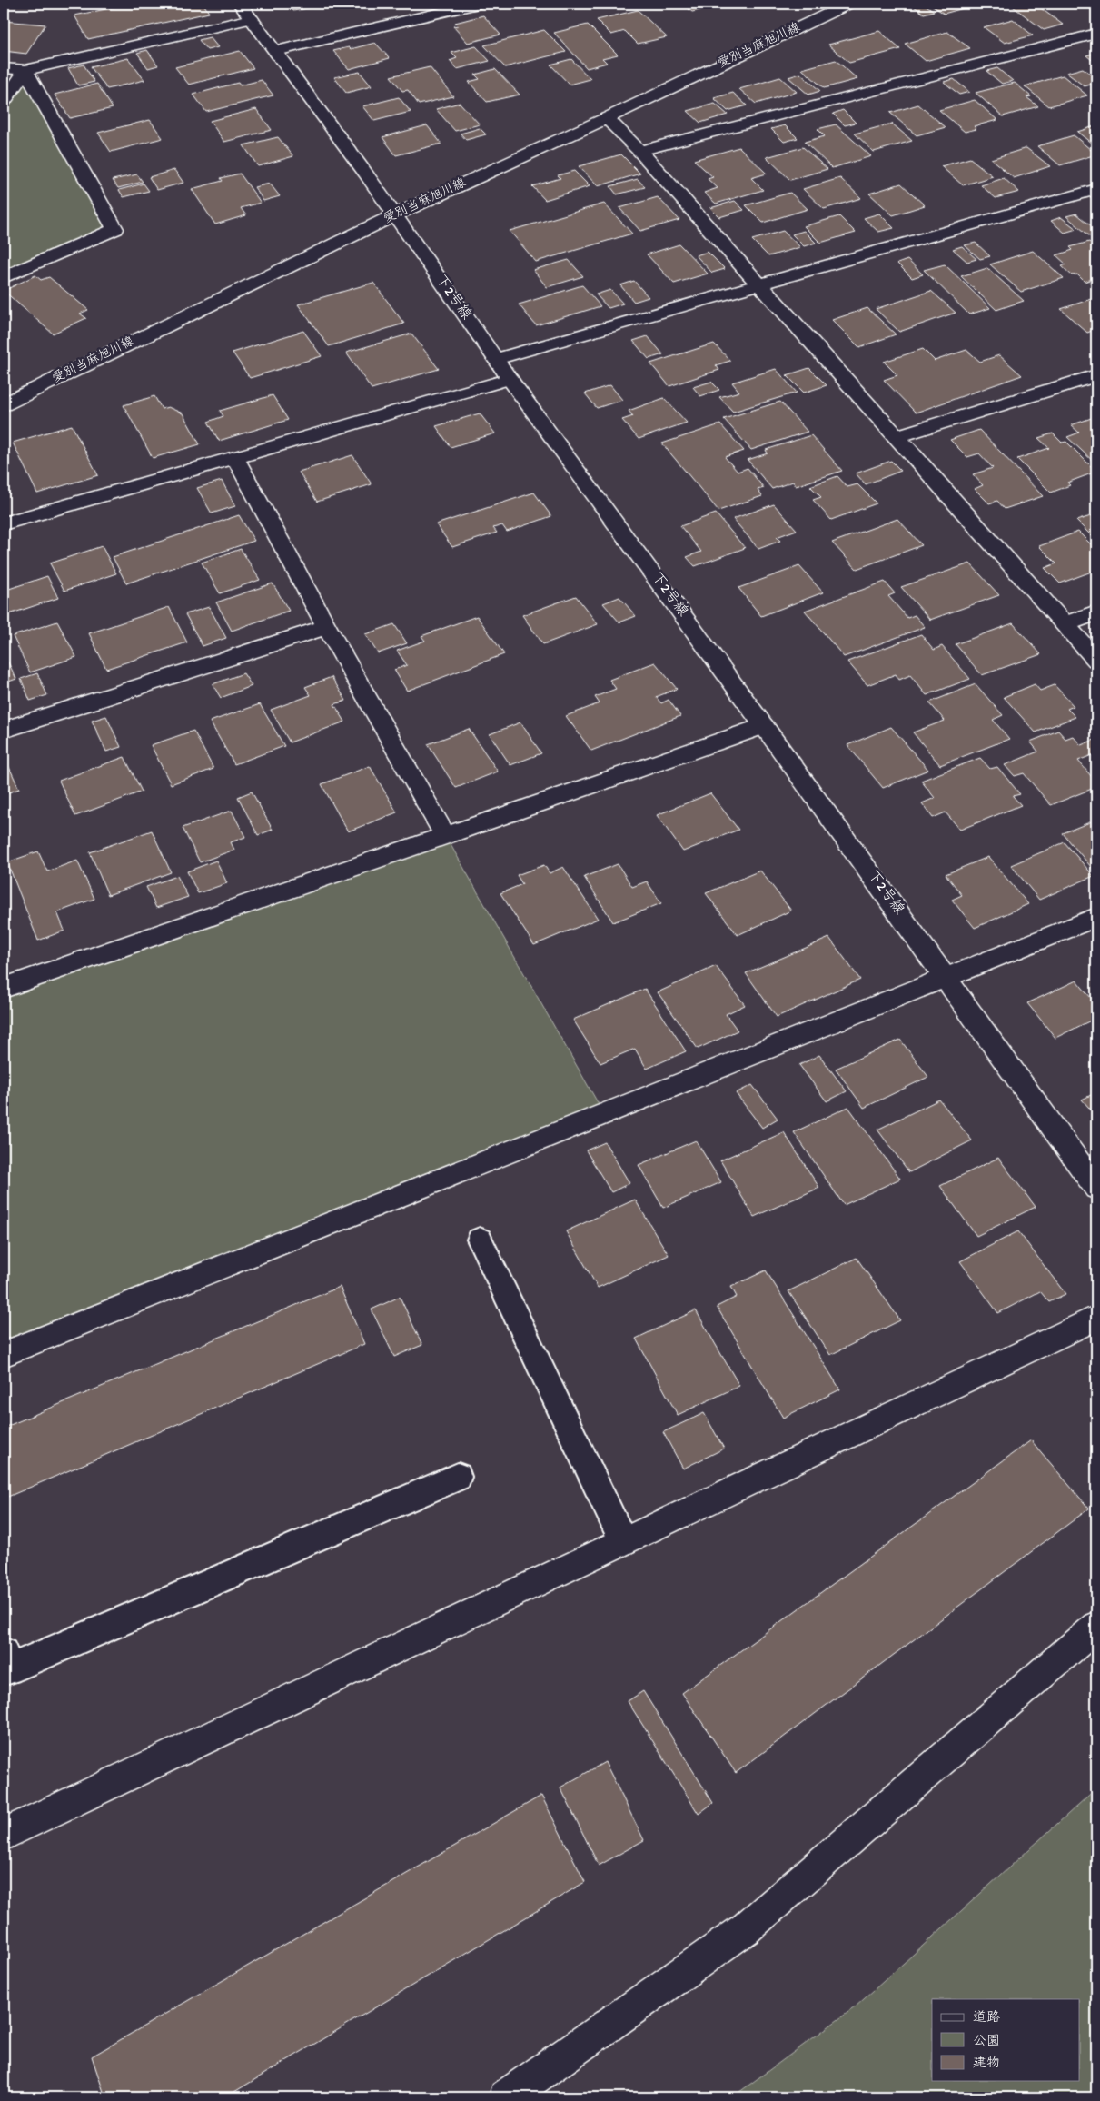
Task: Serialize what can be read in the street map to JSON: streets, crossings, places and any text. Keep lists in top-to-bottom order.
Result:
{
  "streets": {
    "street": ["愛別当麻旭川線", "下2号線"]
  },
  "crossings": [
    ["愛別当麻旭川線", "下2号線"]
  ],
  "legend": ["道路", "公園", "建物"]
}
